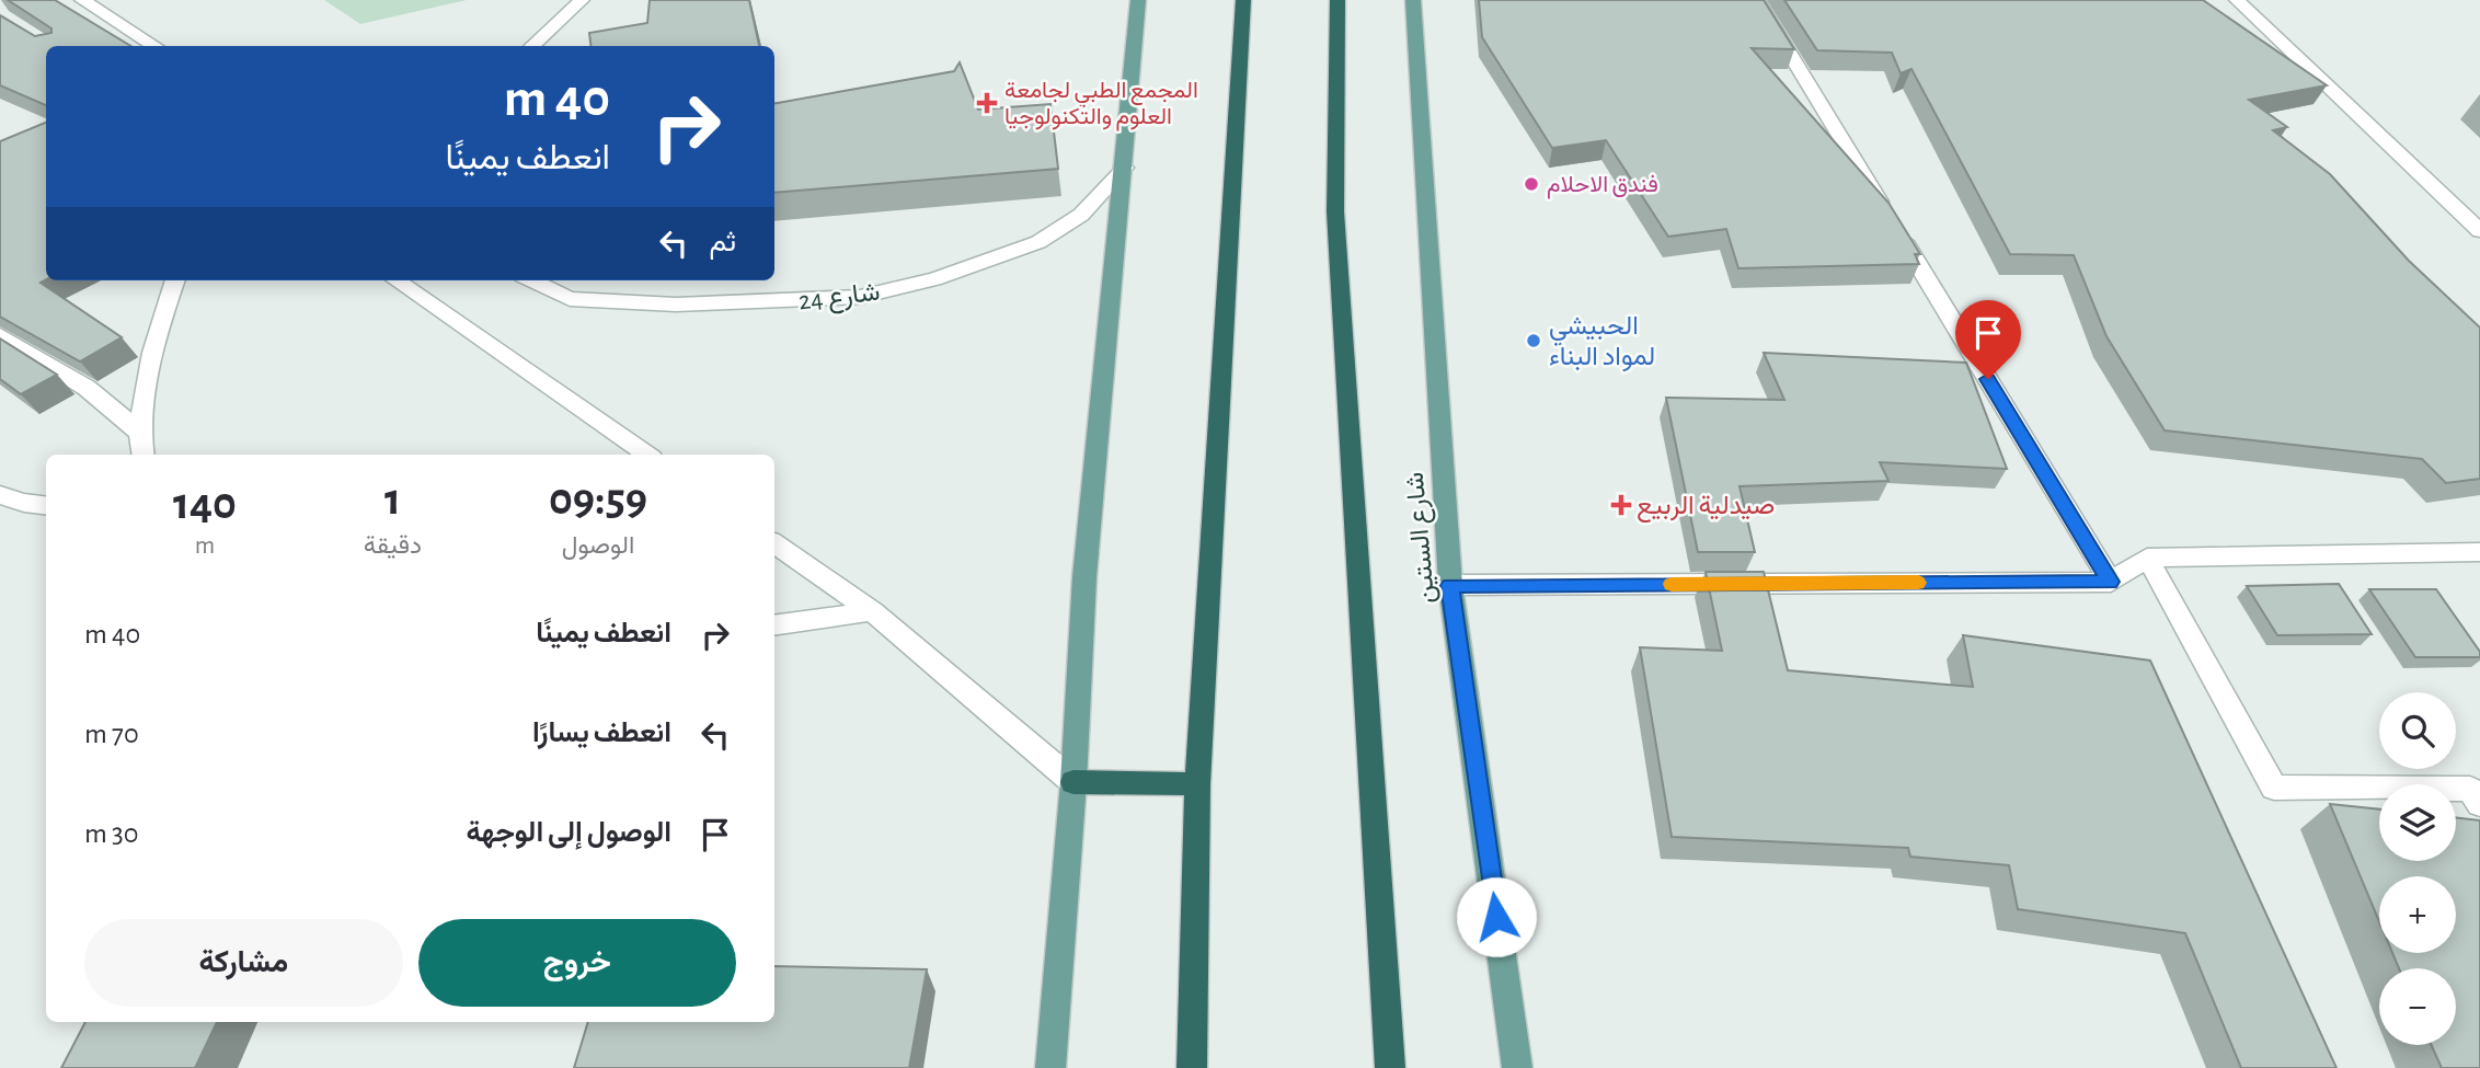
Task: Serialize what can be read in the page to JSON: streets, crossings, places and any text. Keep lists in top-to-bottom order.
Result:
{
  "streets": {
    "main road": ["شارع الستين"],
    "street": ["شارع 24"]
  },
  "places": {
    "health": ["المجمع الطبي لجامعة العلوم والتكنولوجيا", "صيدلية الربيع"],
    "other": ["فندق الاحلام", "الحبيشي لمواد البناء"]
  },
  "page": {
    "turn": ["40 m", "انعطف يمينًا"],
    "then": "ثم",
    "eta": [
      "09:59",
      "الوصول",
      "1",
      "دقيقة",
      "140",
      "m"
    ],
    "list": [
      {
        "name": "انعطف يمينًا",
        "value": "40 m"
      },
      {
        "name": "انعطف يسارًا",
        "value": "70 m"
      },
      {
        "name": "الوصول إلى الوجهة",
        "value": "30 m"
      }
    ],
    "map_buttons": ["+", "−"],
    "buttons": ["خروج", "مشاركة"]
  }
}
